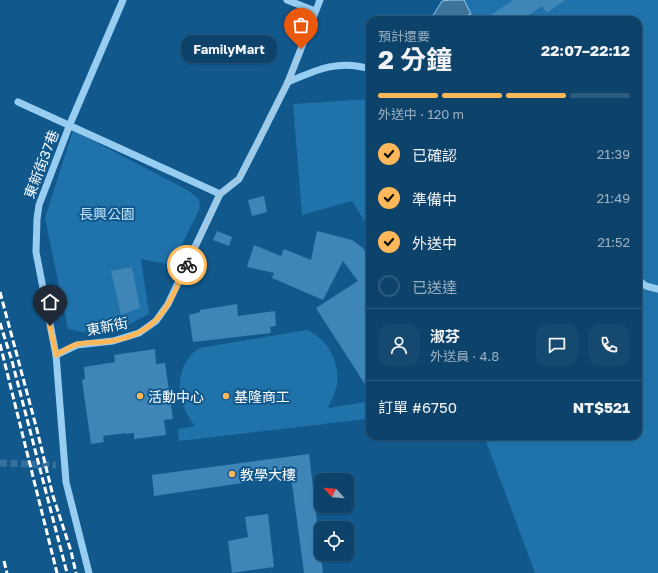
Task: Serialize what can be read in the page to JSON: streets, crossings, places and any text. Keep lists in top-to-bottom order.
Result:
{
  "streets": {
    "street": ["東新街37巷", "東新街"]
  },
  "crossings": [
    ["東新街37巷", "東新街"]
  ],
  "parks": ["長興公園"],
  "places": [
    "FamilyMart",
    "活動中心",
    "基隆商工",
    "教學大樓"
  ],
  "north": "top left",
  "page": {
    "heading": ["2 分鐘", "預計還要", "22:07–22:12"],
    "panel": [
      "淑芬",
      "外送員 · 4.8",
      "訂單 #6750",
      "NT$521"
    ],
    "bubble": "FamilyMart",
    "bar": "外送中 · 120 m",
    "list": [
      ["已確認", "21:39"],
      ["準備中", "21:49"],
      ["外送中", "21:52"],
      "已送達"
    ]
  }
}
